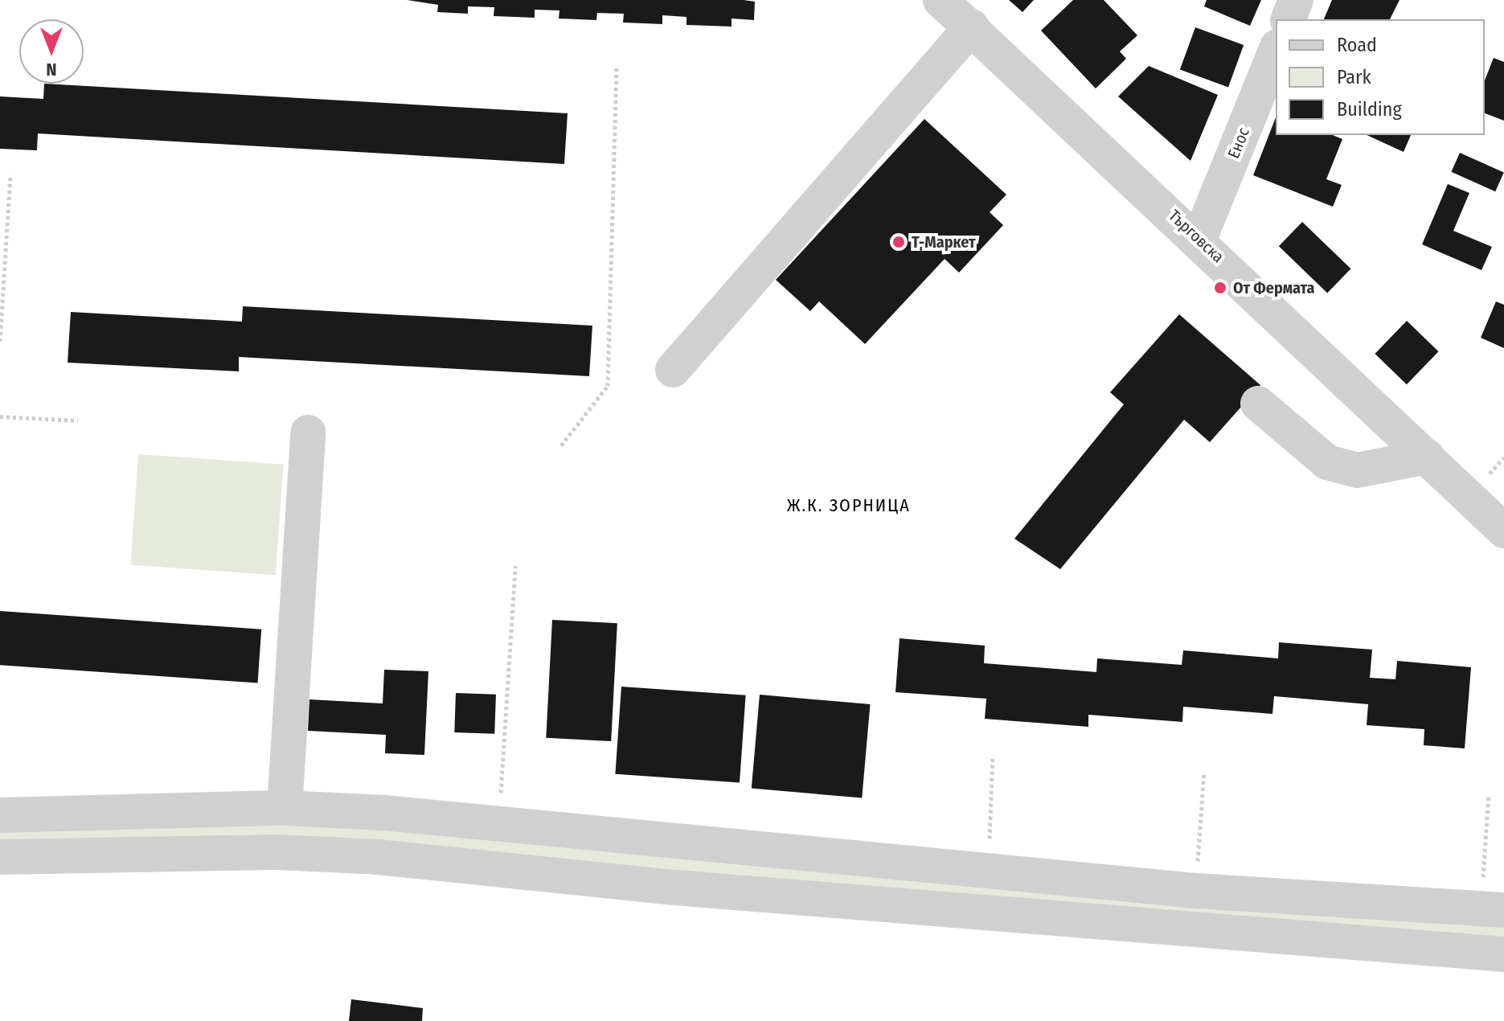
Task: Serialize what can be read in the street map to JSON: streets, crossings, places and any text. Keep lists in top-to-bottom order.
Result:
{
  "streets": {
    "street": ["Енос", "Търговска"]
  },
  "crossings": [
    ["Енос", "Търговска"]
  ],
  "districts": ["Ж.К. ЗОРНИЦА"],
  "places": ["Т-Маркет", "От Фермата"],
  "legend": ["Road", "Park", "Building"],
  "north": "bottom"
}
